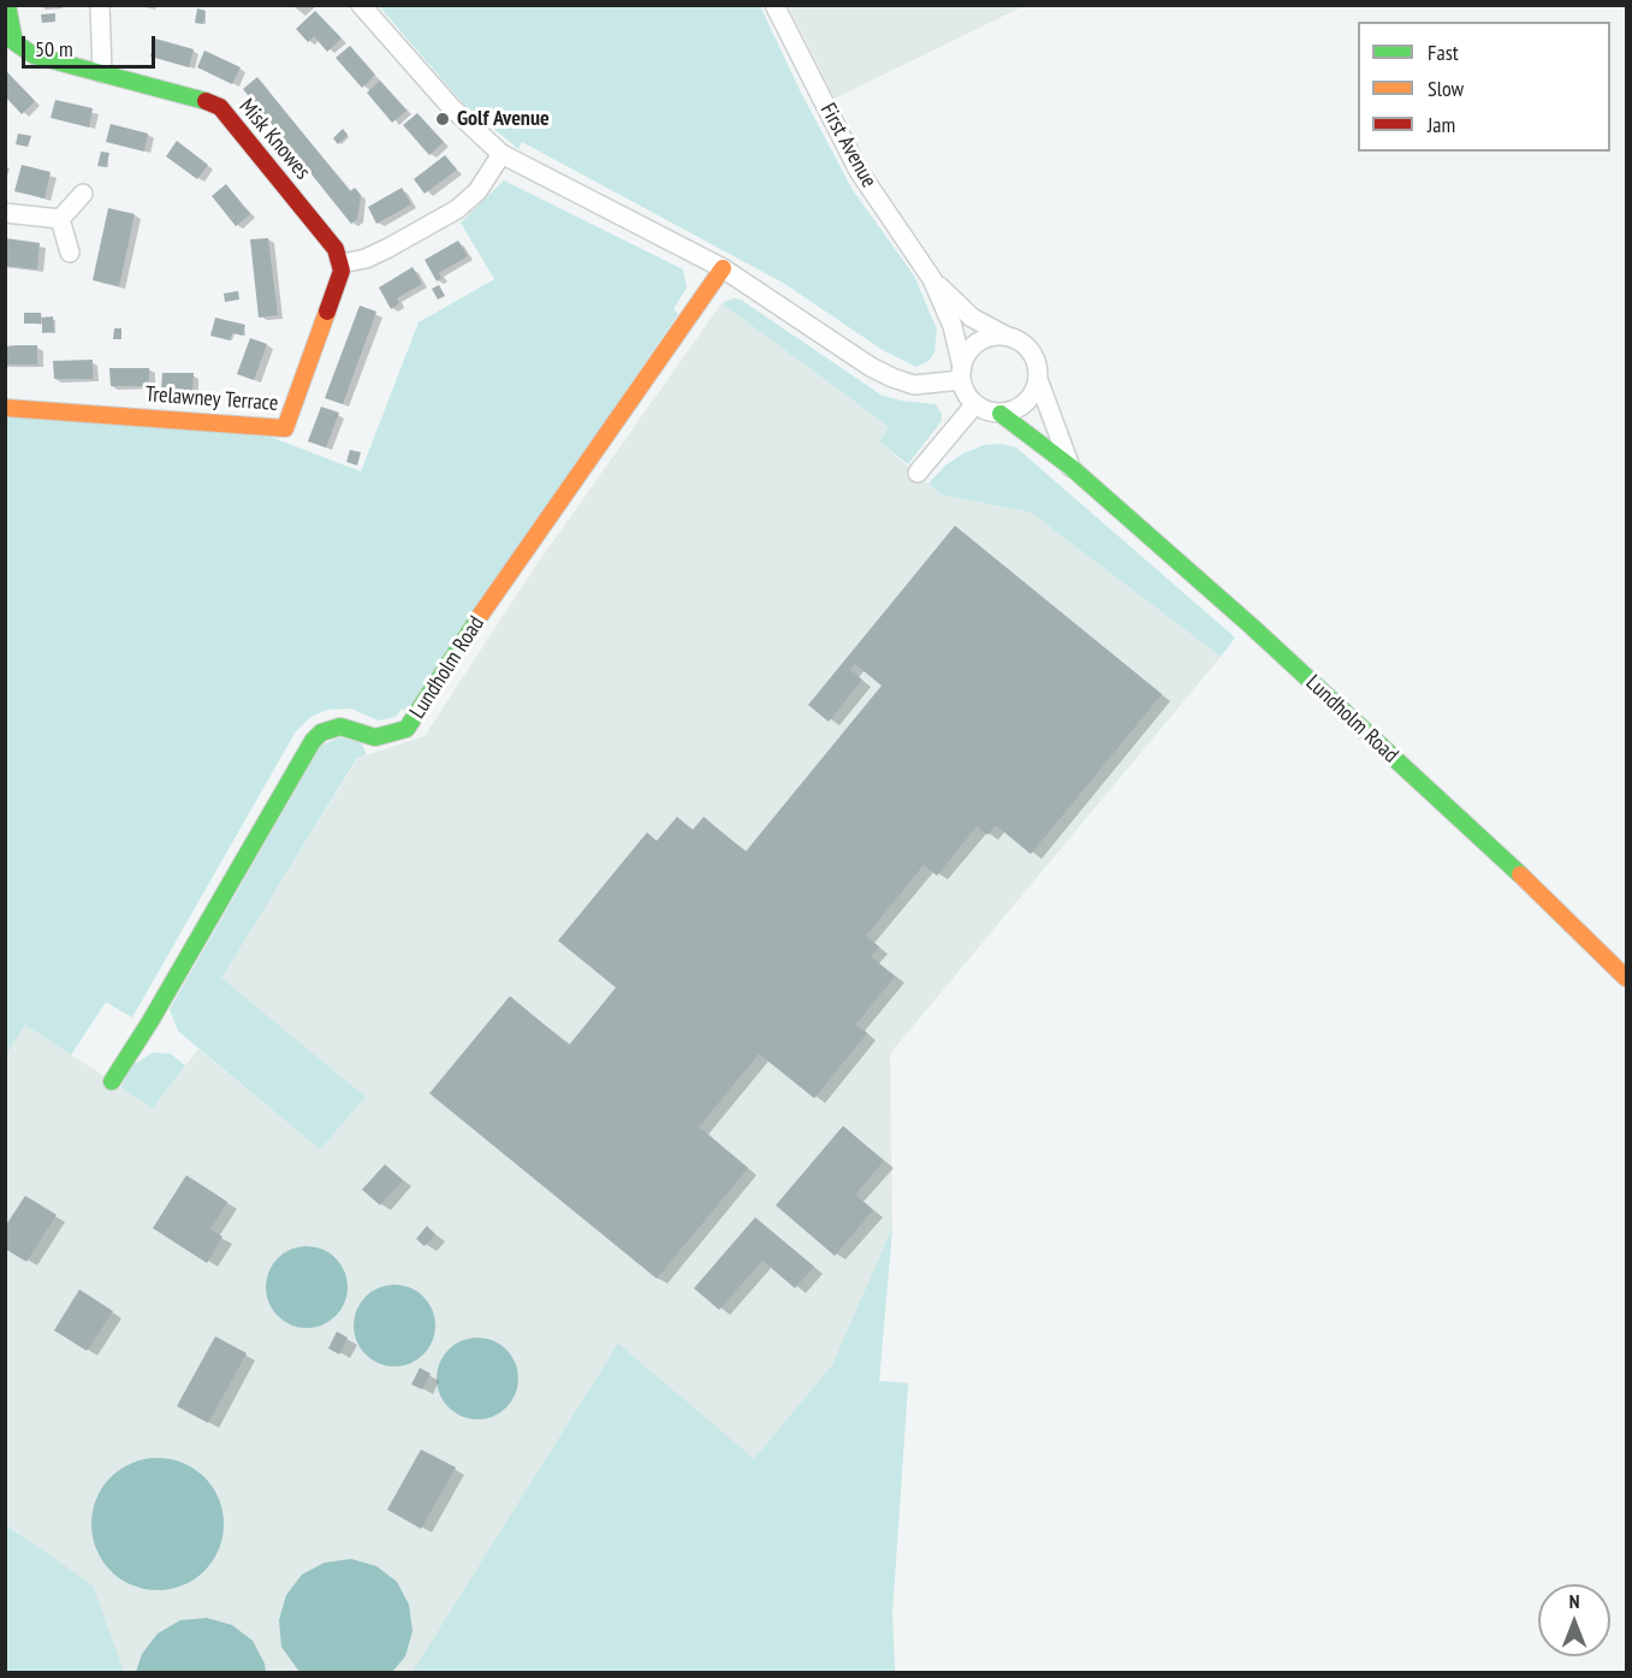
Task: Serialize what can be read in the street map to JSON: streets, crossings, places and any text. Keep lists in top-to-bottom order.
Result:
{
  "streets": {
    "street": [
      "Misk Knowes",
      "First Avenue",
      "Trelawney Terrace",
      "Lundholm Road"
    ]
  },
  "crossings": [
    ["Misk Knowes", "Trelawney Terrace"],
    ["First Avenue", "Lundholm Road"]
  ],
  "places": ["Golf Avenue"],
  "legend": ["Fast", "Slow", "Jam"],
  "scale_bar": "50 m",
  "north": "top"
}
